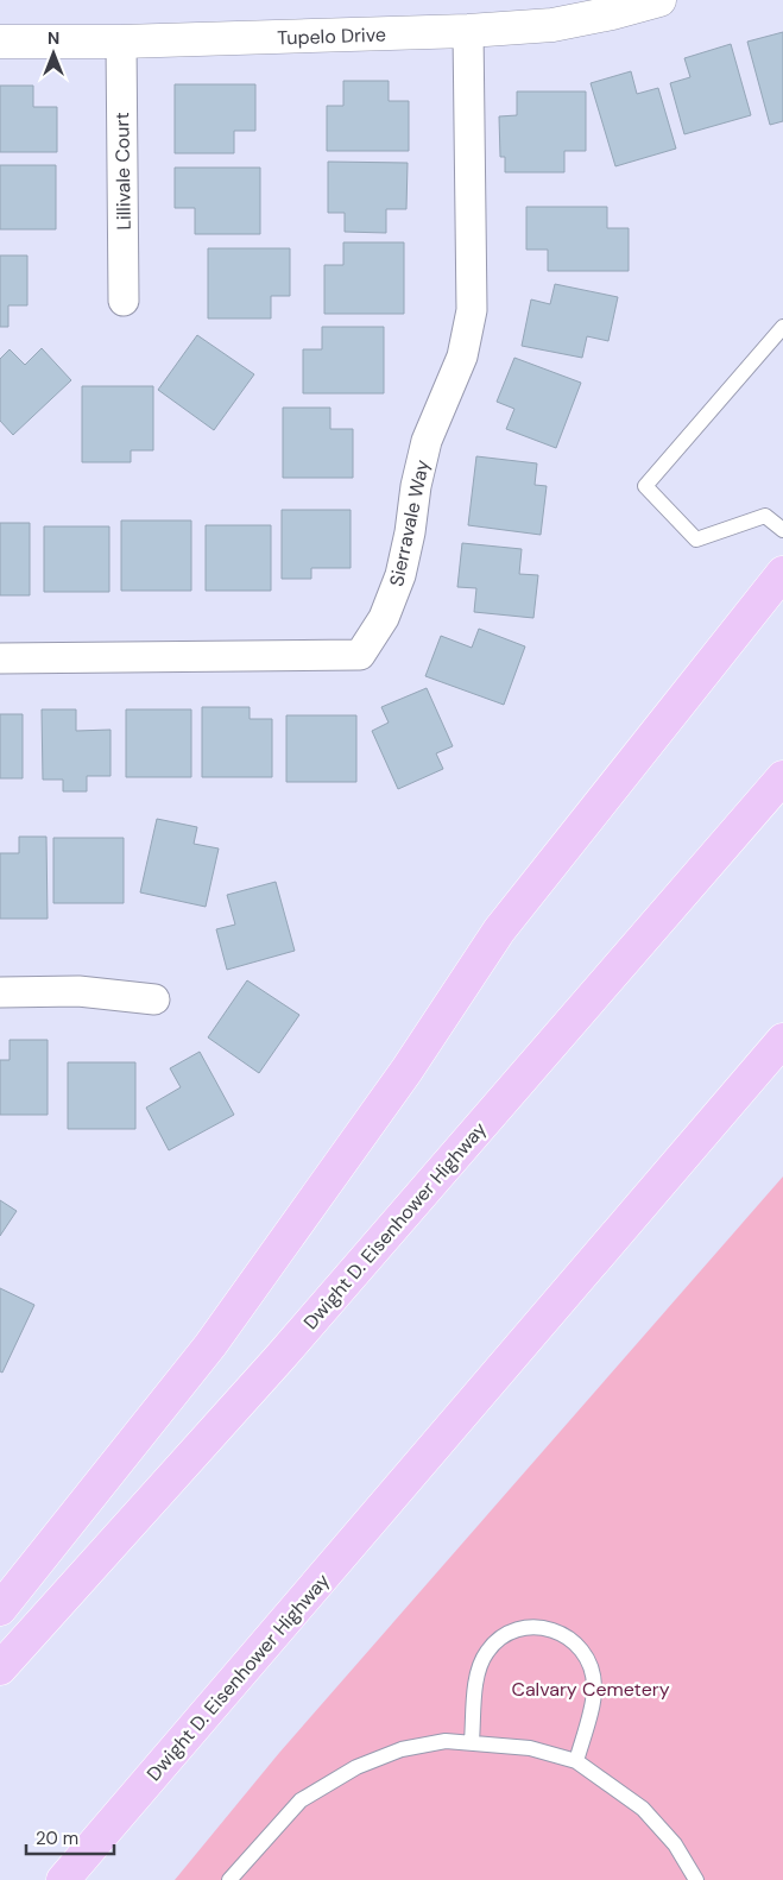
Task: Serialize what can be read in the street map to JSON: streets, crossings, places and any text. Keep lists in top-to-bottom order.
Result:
{
  "streets": {
    "highway": ["Dwight D. Eisenhower Highway"],
    "street": ["Tupelo Drive", "Lillivale Court", "Sierravale Way"]
  },
  "crossings": [
    ["Tupelo Drive", "Lillivale Court"],
    ["Tupelo Drive", "Sierravale Way"]
  ],
  "parks": ["Calvary Cemetery"],
  "scale_bar": "20 m",
  "north": "top"
}
